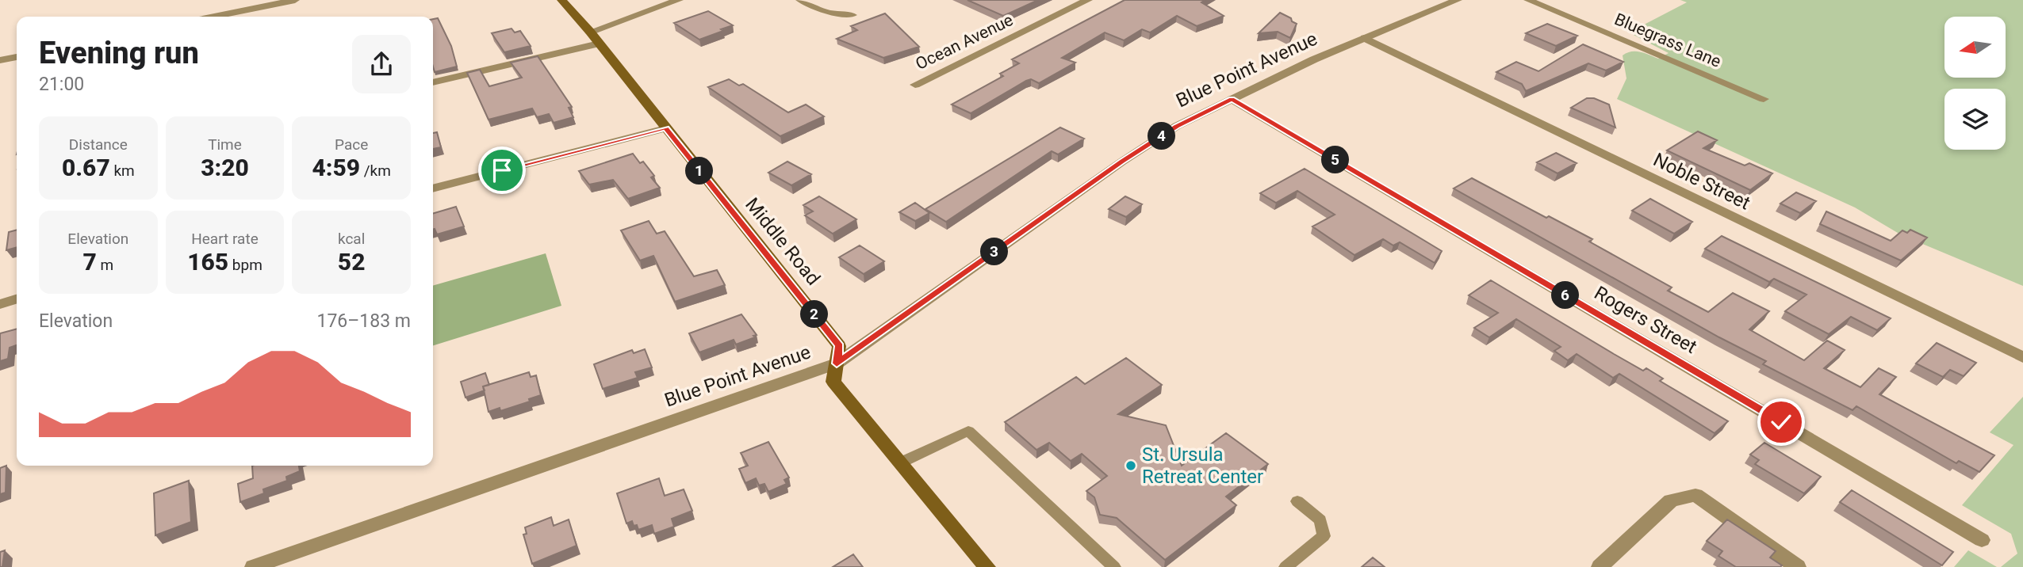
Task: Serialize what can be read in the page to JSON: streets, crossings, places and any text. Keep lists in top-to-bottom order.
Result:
{
  "streets": {
    "main road": ["Middle Road"],
    "street": [
      "Bluegrass Lane",
      "Ocean Avenue",
      "Blue Point Avenue",
      "Noble Street",
      "Rogers Street"
    ]
  },
  "crossings": [
    ["Blue Point Avenue", "Noble Street"],
    ["Blue Point Avenue", "Middle Road"],
    ["Blue Point Avenue", "Rogers Street"]
  ],
  "places": ["St. Ursula Retreat Center"],
  "north": "left",
  "page": {
    "heading": ["Evening run", "21:00"],
    "stats": [
      ["Distance", "0.67 km"],
      ["Time", "3:20"],
      ["Pace", "4:59 /km"],
      ["Elevation", "7 m"],
      ["Heart rate", "165 bpm"],
      ["kcal", "52"]
    ],
    "pins": [
      "4",
      "5",
      "1",
      "3",
      "6",
      "2"
    ],
    "chart": ["Elevation", "176–183 m"]
  }
}
